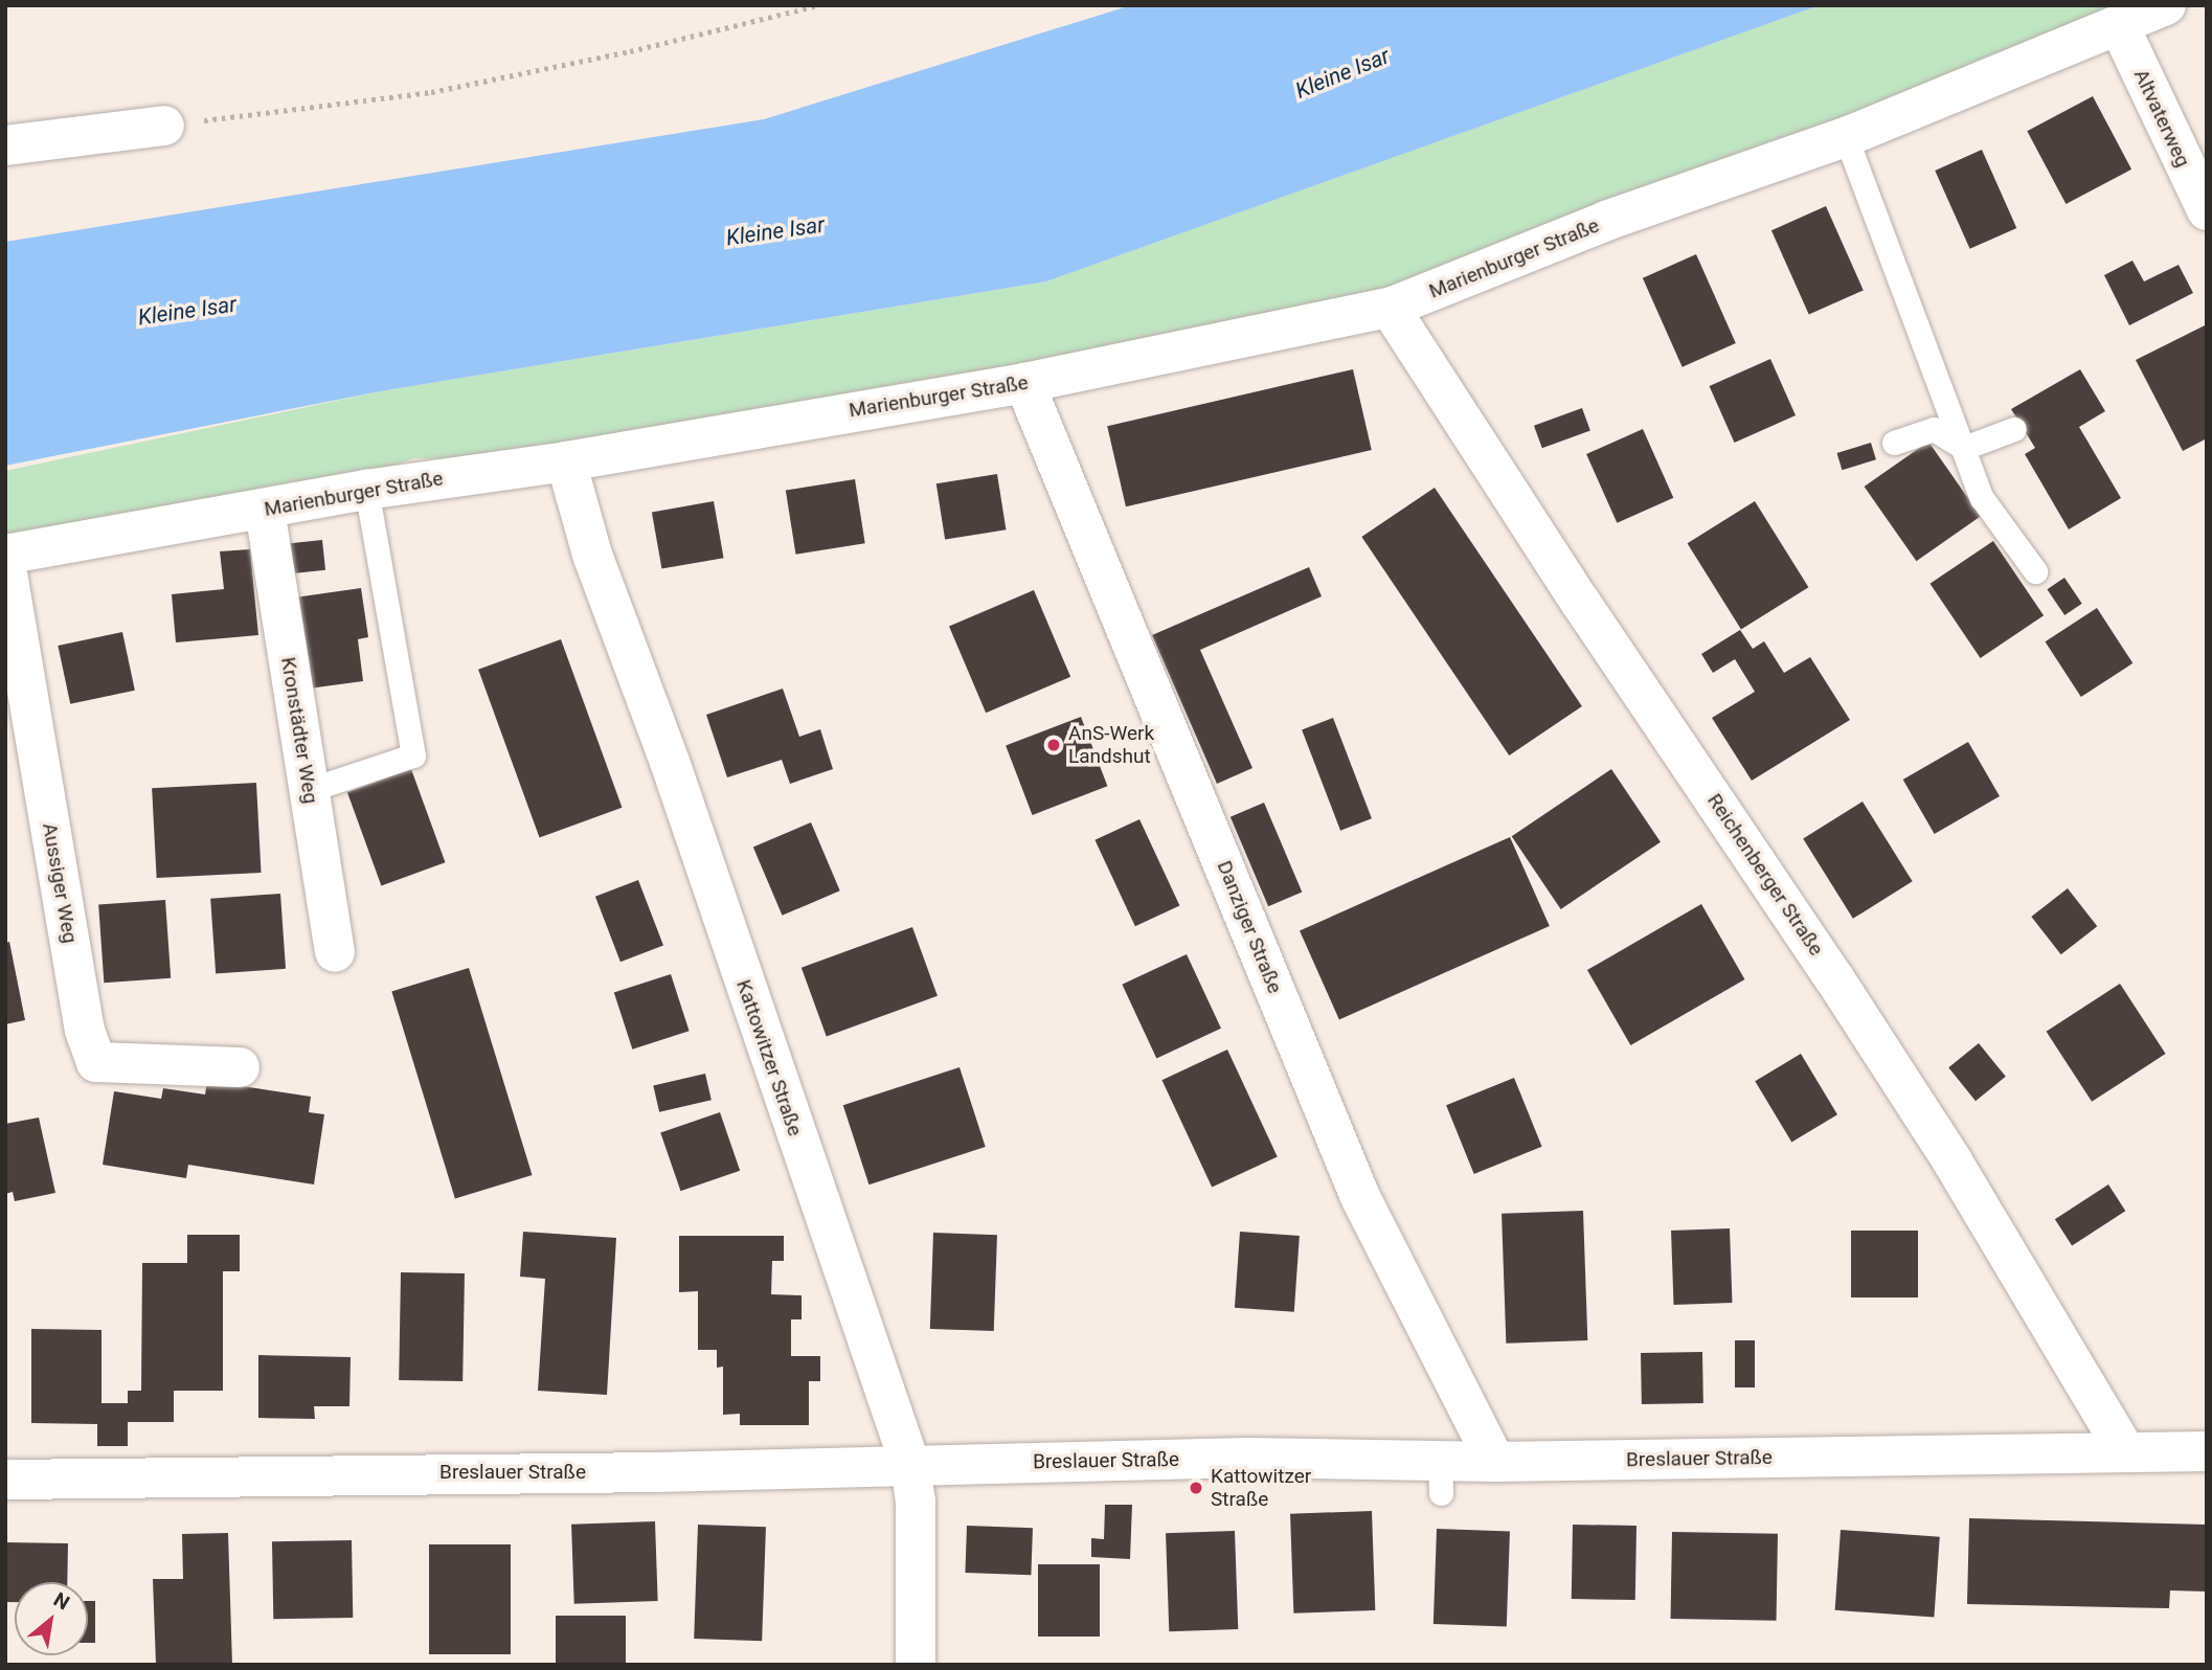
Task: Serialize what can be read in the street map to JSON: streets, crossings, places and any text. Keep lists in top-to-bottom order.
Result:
{
  "streets": {
    "street": [
      "Altvaterweg",
      "Marienburger Straße",
      "Kronstädter Weg",
      "Reichenberger Straße",
      "Aussiger Weg",
      "Danziger Straße",
      "Kattowitzer Straße",
      "Breslauer Straße"
    ]
  },
  "crossings": [
    ["Altvaterweg", "Marienburger Straße"],
    ["Marienburger Straße", "Kronstädter Weg"],
    ["Marienburger Straße", "Reichenberger Straße"],
    ["Marienburger Straße", "Danziger Straße"],
    ["Marienburger Straße", "Kattowitzer Straße"],
    ["Reichenberger Straße", "Breslauer Straße"],
    ["Danziger Straße", "Breslauer Straße"],
    ["Kattowitzer Straße", "Breslauer Straße"]
  ],
  "water": ["Kleine Isar"],
  "places": ["AnS-Werk Landshut", "Kattowitzer Straße"],
  "north": "top right"
}
